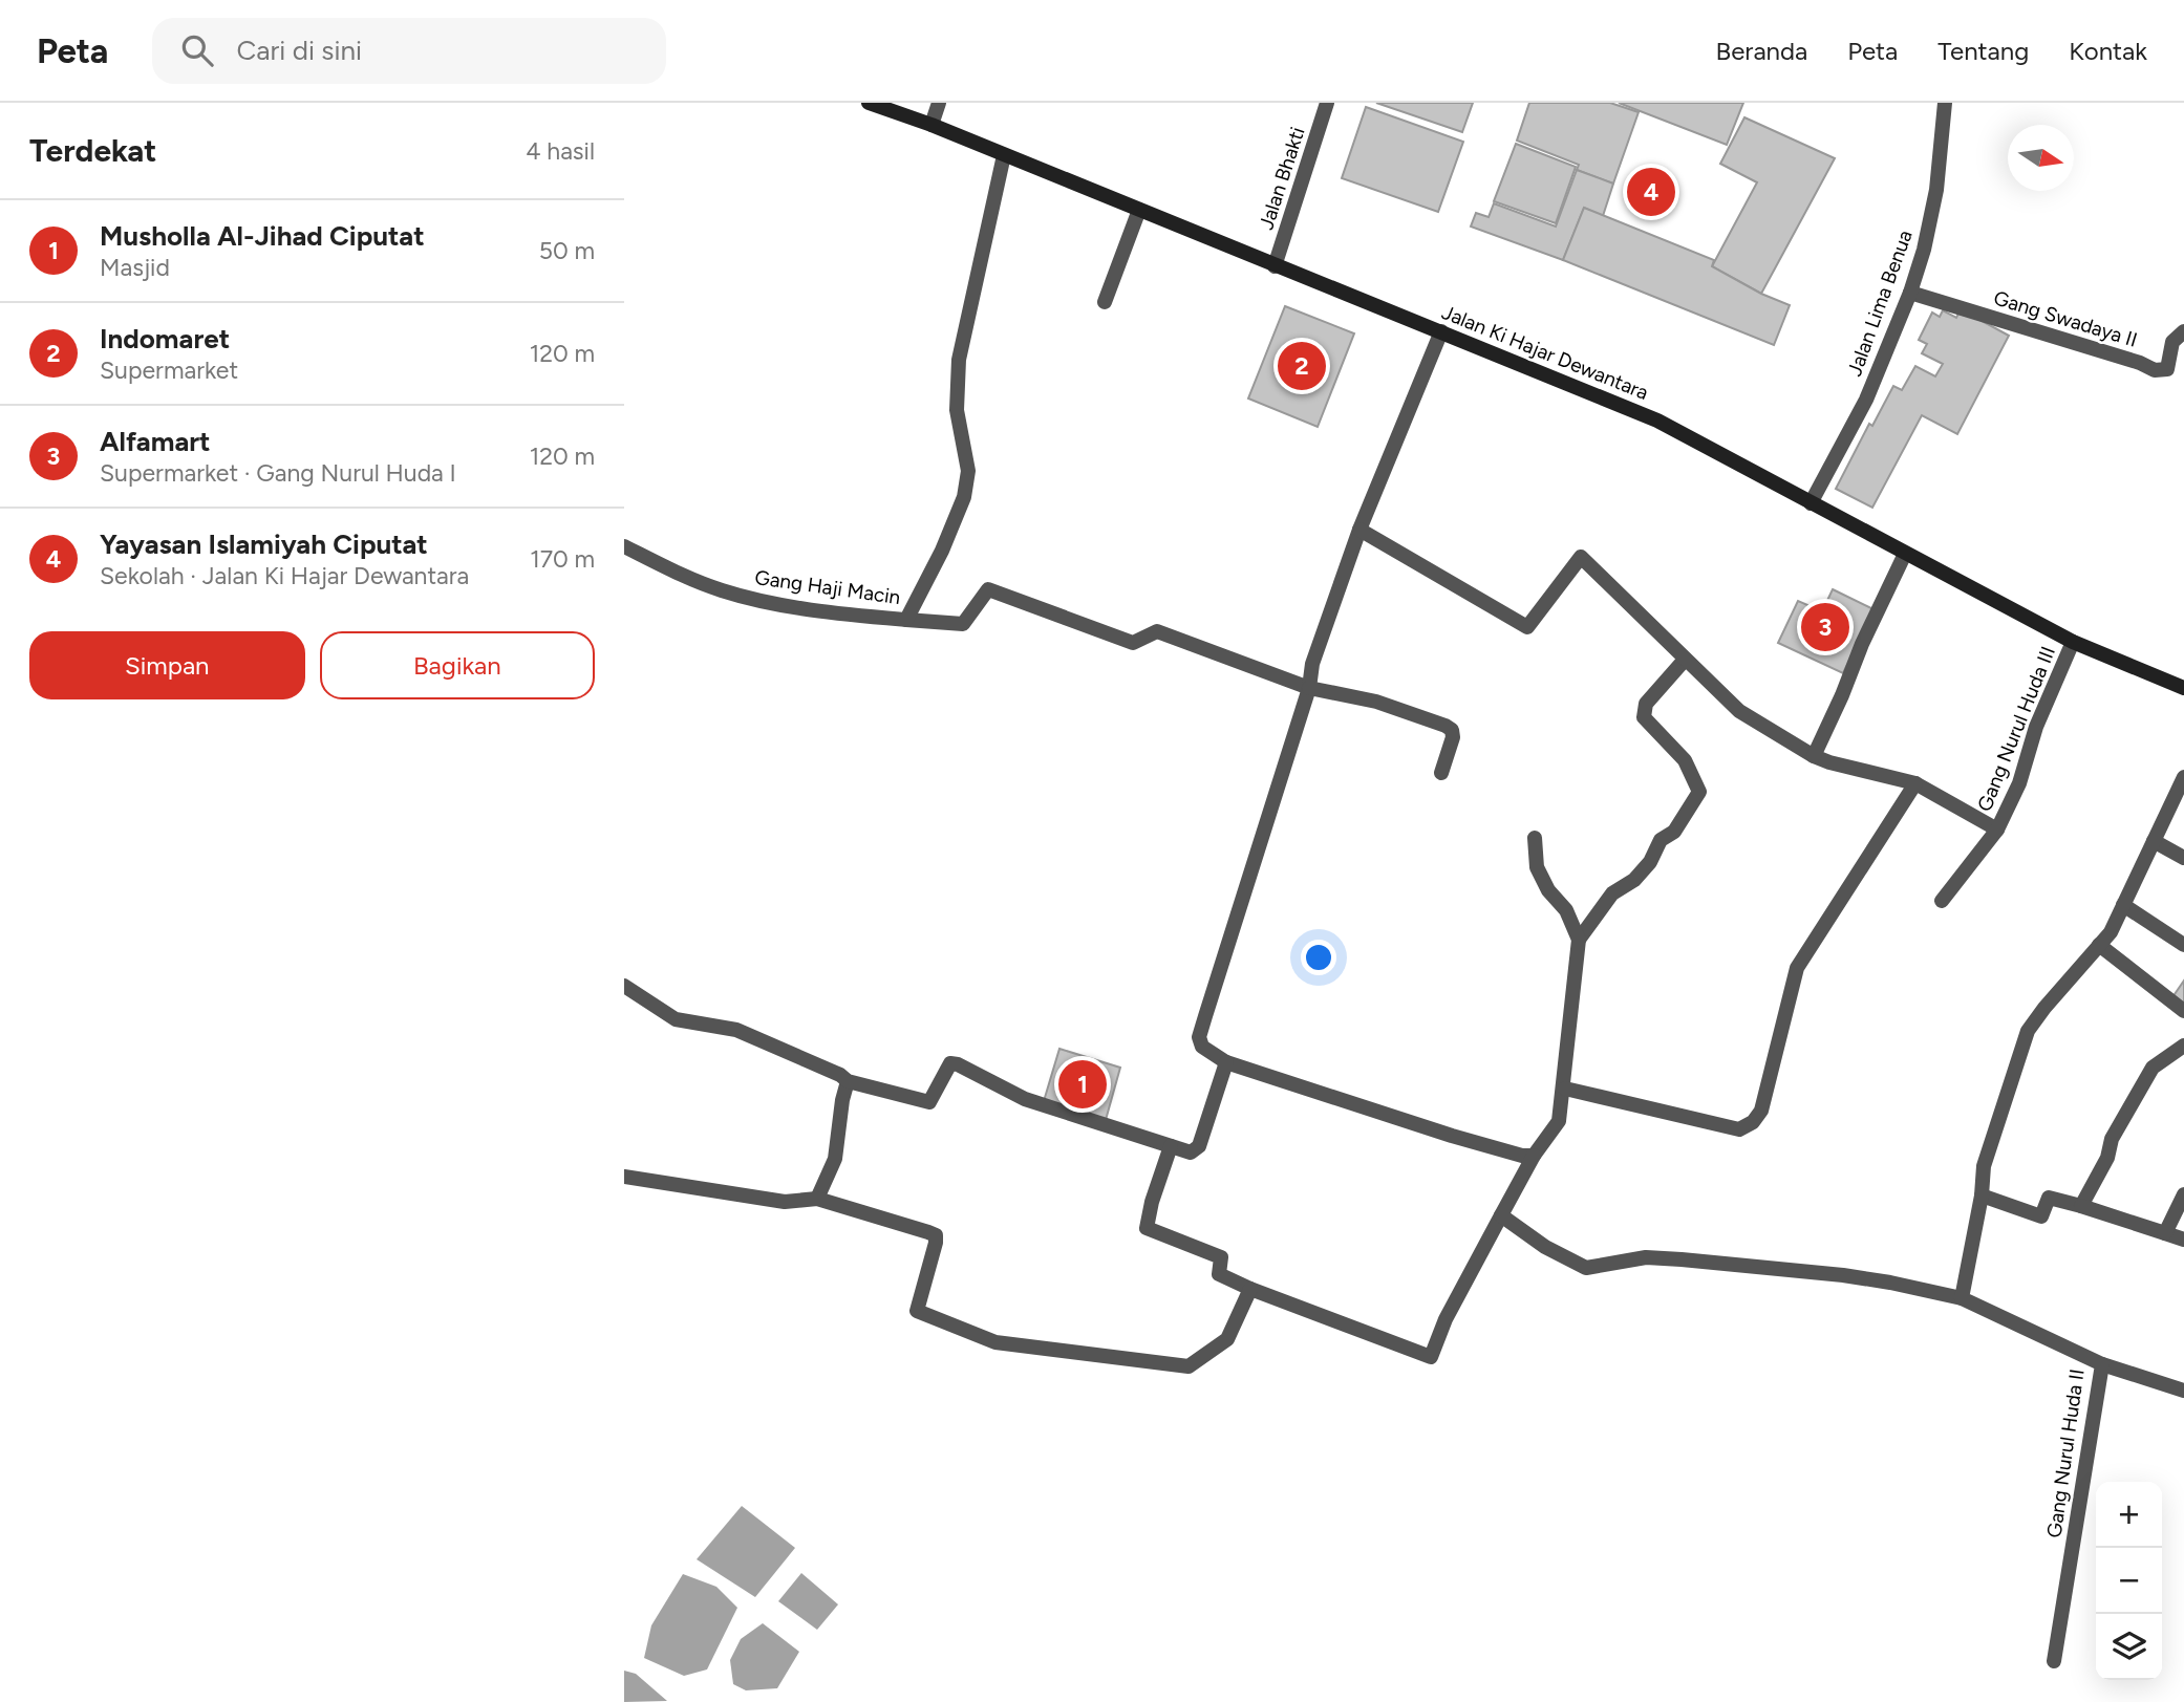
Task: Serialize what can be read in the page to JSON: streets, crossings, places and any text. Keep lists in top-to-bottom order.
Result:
{
  "streets": {
    "main road": ["Jalan Ki Hajar Dewantara"],
    "street": [
      "Jalan Bhakti",
      "Jalan Lima Benua",
      "Gang Swadaya II",
      "Gang Haji Macin",
      "Gang Nurul Huda III",
      "Gang Nurul Huda II"
    ]
  },
  "crossings": [
    ["Jalan Bhakti", "Jalan Ki Hajar Dewantara"],
    ["Jalan Lima Benua", "Gang Swadaya II"],
    ["Jalan Lima Benua", "Jalan Ki Hajar Dewantara"],
    ["Jalan Ki Hajar Dewantara", "Gang Haji Macin"],
    ["Jalan Ki Hajar Dewantara", "Gang Nurul Huda III"]
  ],
  "north": "right",
  "page": {
    "header": "Peta",
    "search": "Cari di sini",
    "nav": [
      "Beranda",
      "Peta",
      "Tentang",
      "Kontak"
    ],
    "heading": ["Terdekat", "4 hasil"],
    "pins": [
      "4",
      "2",
      "3",
      "1"
    ],
    "list": [
      {
        "mark": "1",
        "name": "Musholla Al-Jihad Ciputat",
        "note": "Masjid",
        "value": "50 m"
      },
      {
        "mark": "2",
        "name": "Indomaret",
        "note": "Supermarket",
        "value": "120 m"
      },
      {
        "mark": "3",
        "name": "Alfamart",
        "note": "Supermarket · Gang Nurul Huda I",
        "value": "120 m"
      },
      {
        "mark": "4",
        "name": "Yayasan Islamiyah Ciputat",
        "note": "Sekolah · Jalan Ki Hajar Dewantara",
        "value": "170 m"
      }
    ],
    "buttons": ["Simpan", "Bagikan"],
    "map_buttons": ["+", "−"]
  }
}
